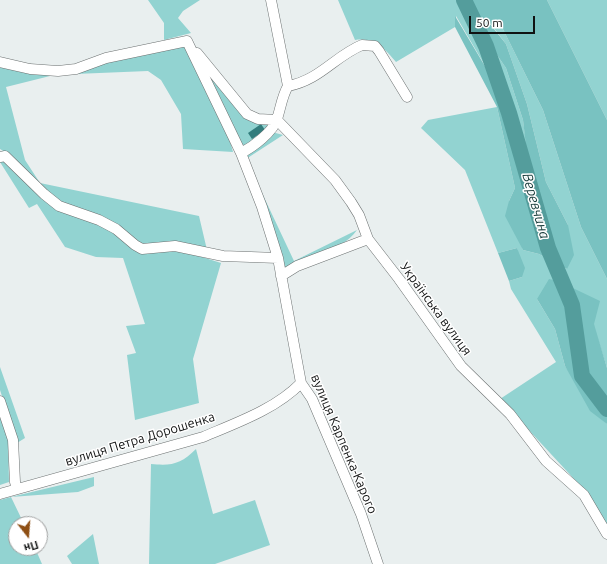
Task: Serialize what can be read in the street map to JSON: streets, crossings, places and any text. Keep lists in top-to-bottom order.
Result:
{
  "streets": {
    "street": ["Українська вулиця", "вулиця Петра Дорошенка", "вулиця Карпенка-Карого"]
  },
  "crossings": [
    ["вулиця Петра Дорошенка", "вулиця Карпенка-Карого"]
  ],
  "water": ["Веревчина"],
  "scale_bar": "50 m",
  "north": "bottom"
}
